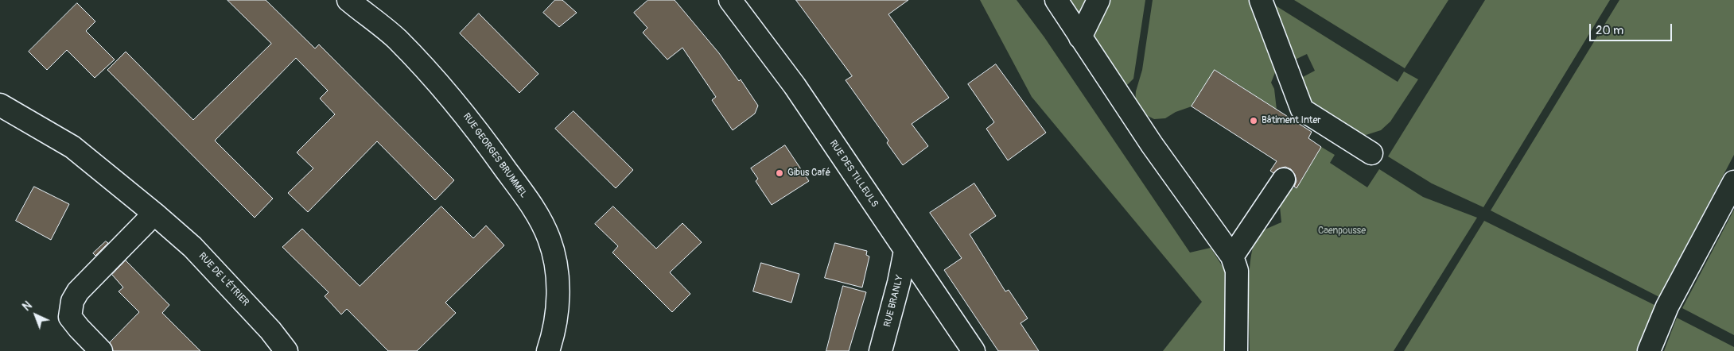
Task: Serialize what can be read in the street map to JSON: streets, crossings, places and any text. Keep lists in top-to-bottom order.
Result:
{
  "streets": {
    "street": [
      "RUE GEORGES BRUMMEL",
      "RUE DES TILLEULS",
      "RUE DE L'ÉTRIER",
      "RUE BRANLY"
    ]
  },
  "crossings": [
    ["RUE DES TILLEULS", "RUE BRANLY"]
  ],
  "parks": ["Caenpousse"],
  "places": ["Bâtiment Inter", "Gibus Café"],
  "scale_bar": "20 m",
  "north": "top left"
}
